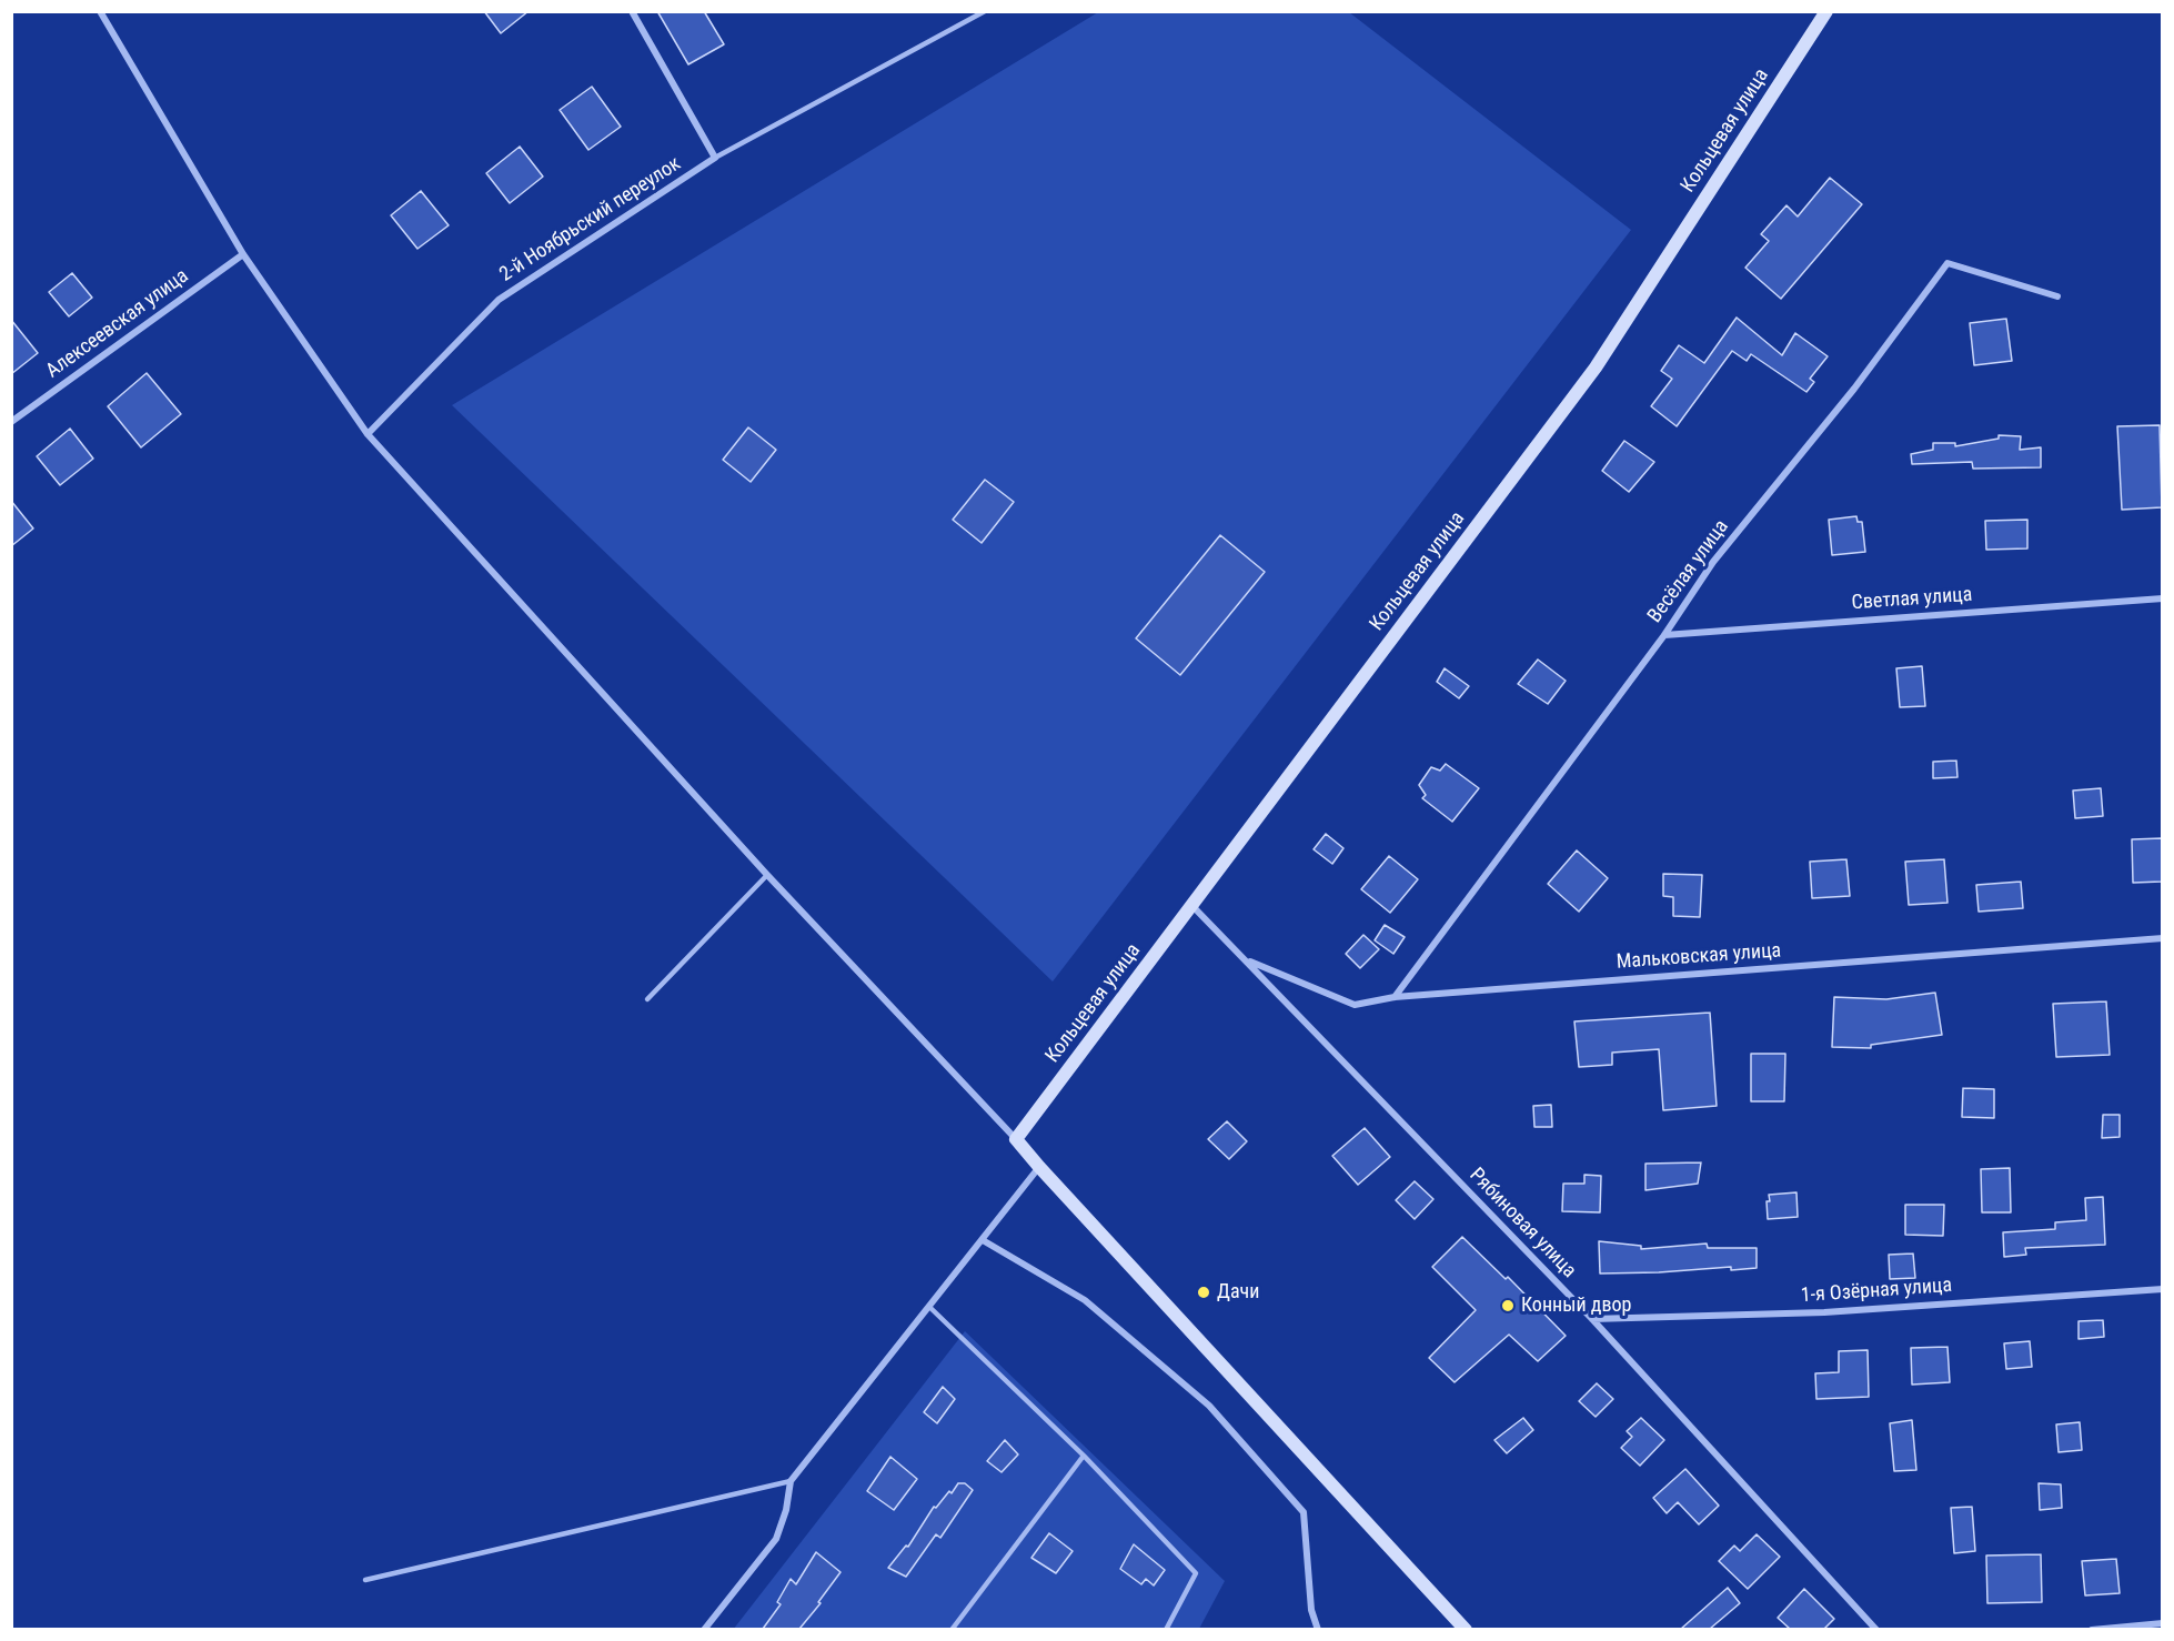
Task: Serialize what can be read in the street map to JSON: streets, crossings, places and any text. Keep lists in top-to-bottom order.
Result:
{
  "streets": {
    "street": [
      "Кольцевая улица",
      "2-й Ноябрьский переулок",
      "Алексеевская улица",
      "Весёлая улица",
      "Светлая улица",
      "Мальковская улица",
      "Рябиновая улица",
      "1-я Озёрная улица"
    ]
  },
  "crossings": [
    ["Кольцевая улица", "Рябиновая улица"],
    ["Весёлая улица", "Светлая улица"],
    ["Весёлая улица", "Мальковская улица"],
    ["Мальковская улица", "Рябиновая улица"],
    ["Рябиновая улица", "1-я Озёрная улица"]
  ],
  "places": ["Дачи", "Конный двор"]
}
